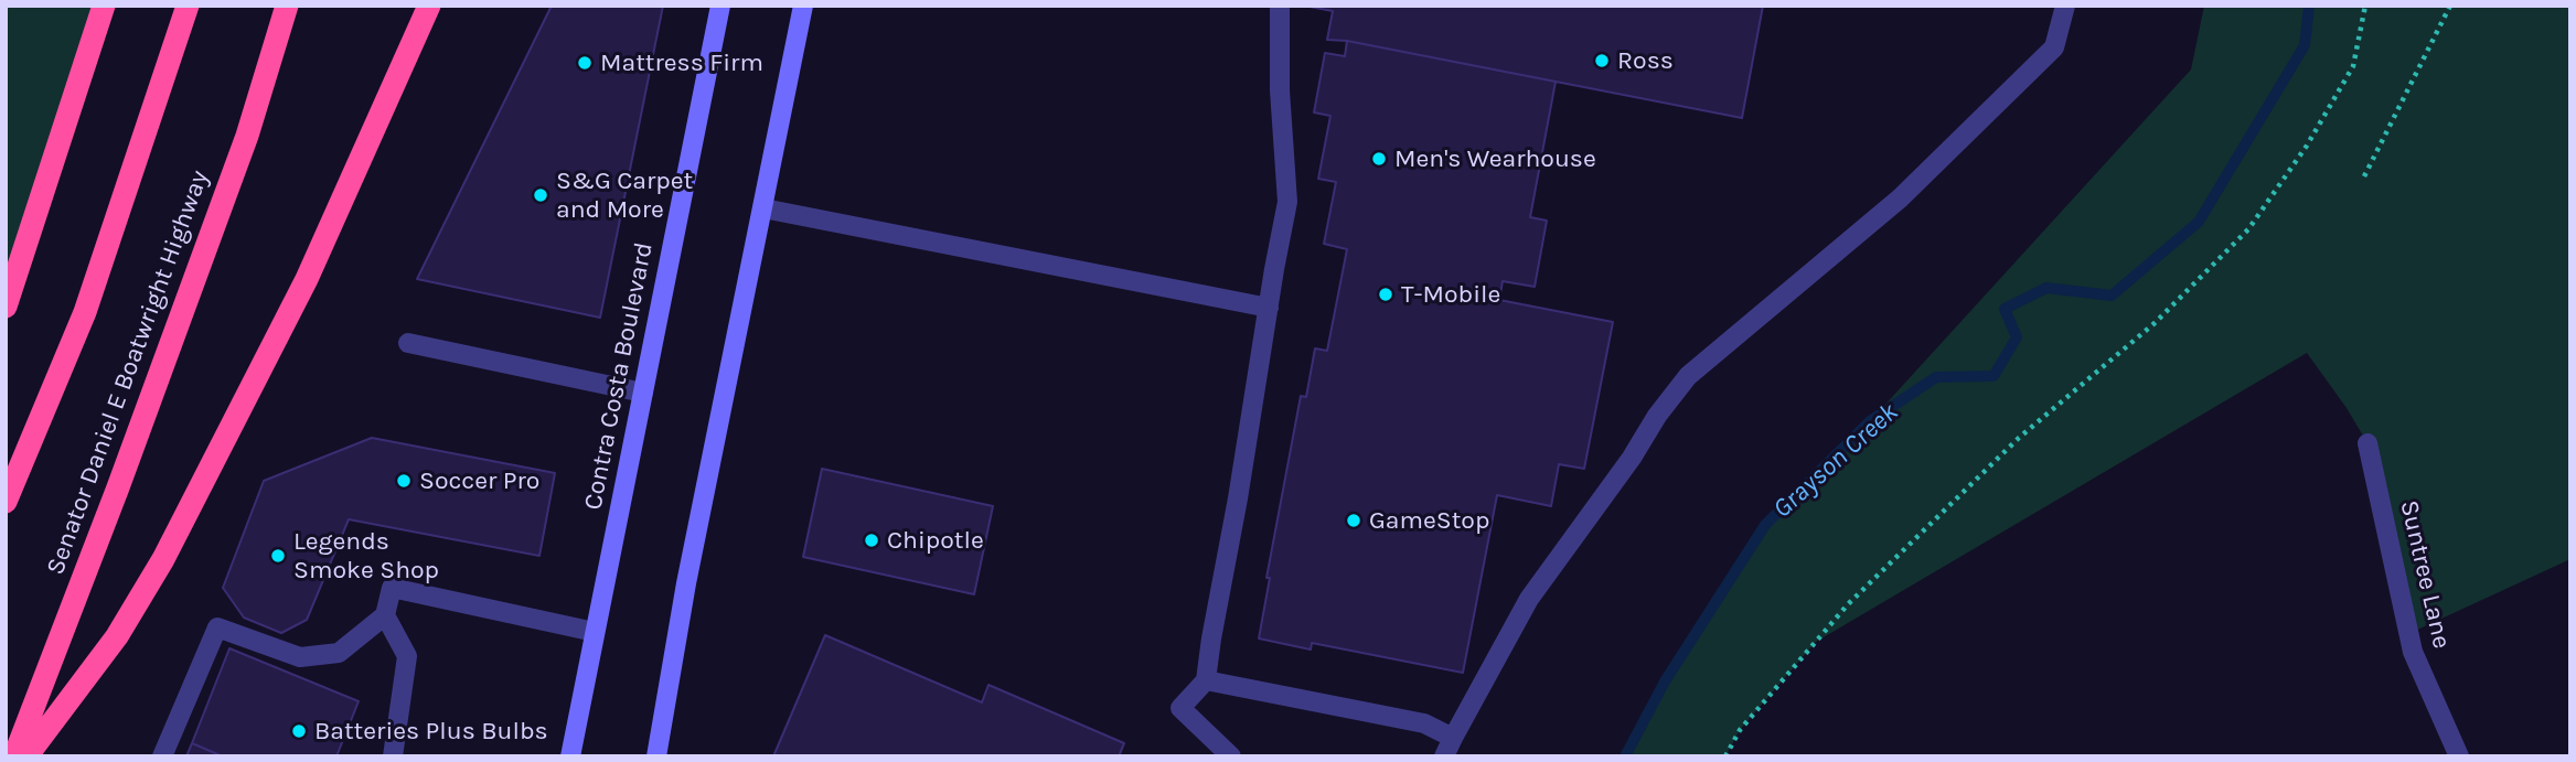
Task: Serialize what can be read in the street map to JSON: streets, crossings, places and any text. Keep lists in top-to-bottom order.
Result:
{
  "streets": {
    "highway": ["Senator Daniel E Boatwright Highway"],
    "main road": ["Contra Costa Boulevard"],
    "street": ["Suntree Lane"]
  },
  "water": ["Grayson Creek"],
  "places": [
    "Ross",
    "Mattress Firm",
    "Men's Wearhouse",
    "S&G Carpet and More",
    "T-Mobile",
    "Soccer Pro",
    "GameStop",
    "Chipotle",
    "Legends Smoke Shop",
    "Batteries Plus Bulbs"
  ]
}
